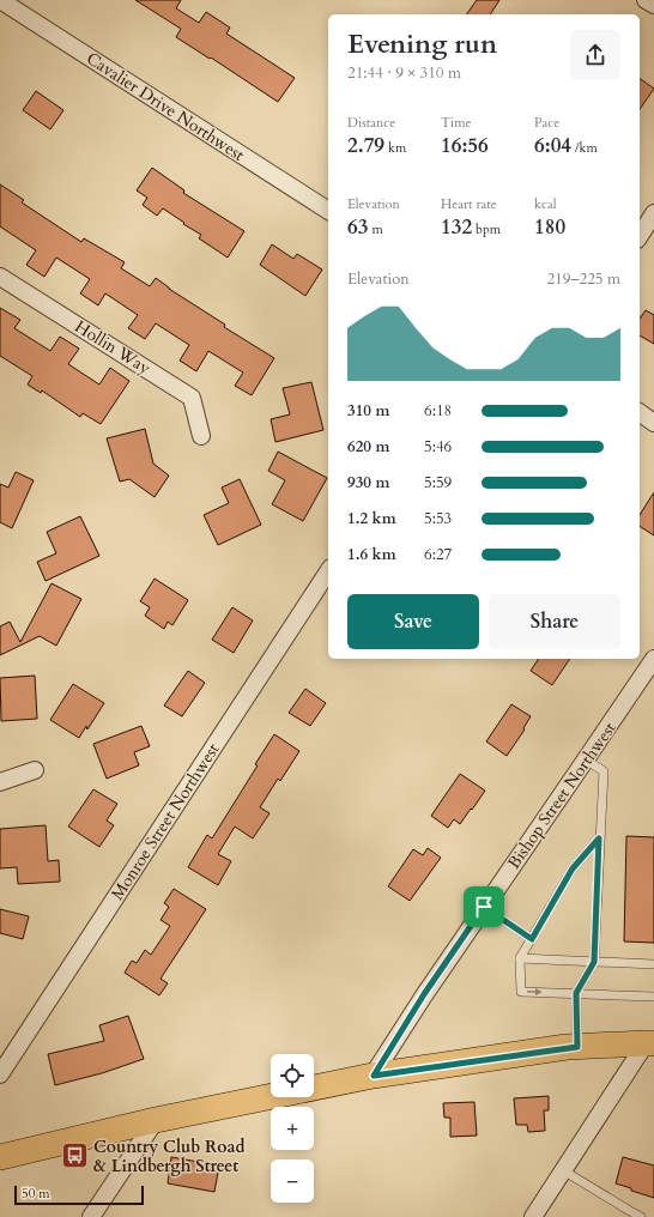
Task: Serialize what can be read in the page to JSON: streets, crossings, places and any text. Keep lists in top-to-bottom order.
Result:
{
  "streets": {
    "street": [
      "Cavalier Drive Northwest",
      "Hollin Way",
      "Bishop Street Northwest",
      "Monroe Street Northwest"
    ]
  },
  "places": {
    "bus stop": ["Country Club Road & Lindbergh Street"]
  },
  "scale_bar": "50 m",
  "page": {
    "heading": ["Evening run", "21:44 · 9 × 310 m"],
    "stats": [
      ["Distance", "2.79 km"],
      ["Time", "16:56"],
      ["Pace", "6:04 /km"],
      ["Elevation", "63 m"],
      ["Heart rate", "132 bpm"],
      ["kcal", "180"]
    ],
    "chart": ["Elevation", "219–225 m"],
    "list": [
      {
        "name": "310 m",
        "note": "6:18"
      },
      {
        "name": "620 m",
        "note": "5:46"
      },
      {
        "name": "930 m",
        "note": "5:59"
      },
      {
        "name": "1.2 km",
        "note": "5:53"
      },
      {
        "name": "1.6 km",
        "note": "6:27"
      }
    ],
    "buttons": ["Save", "Share"],
    "map_buttons": ["+", "−"],
    "scale": "50 m"
  }
}
